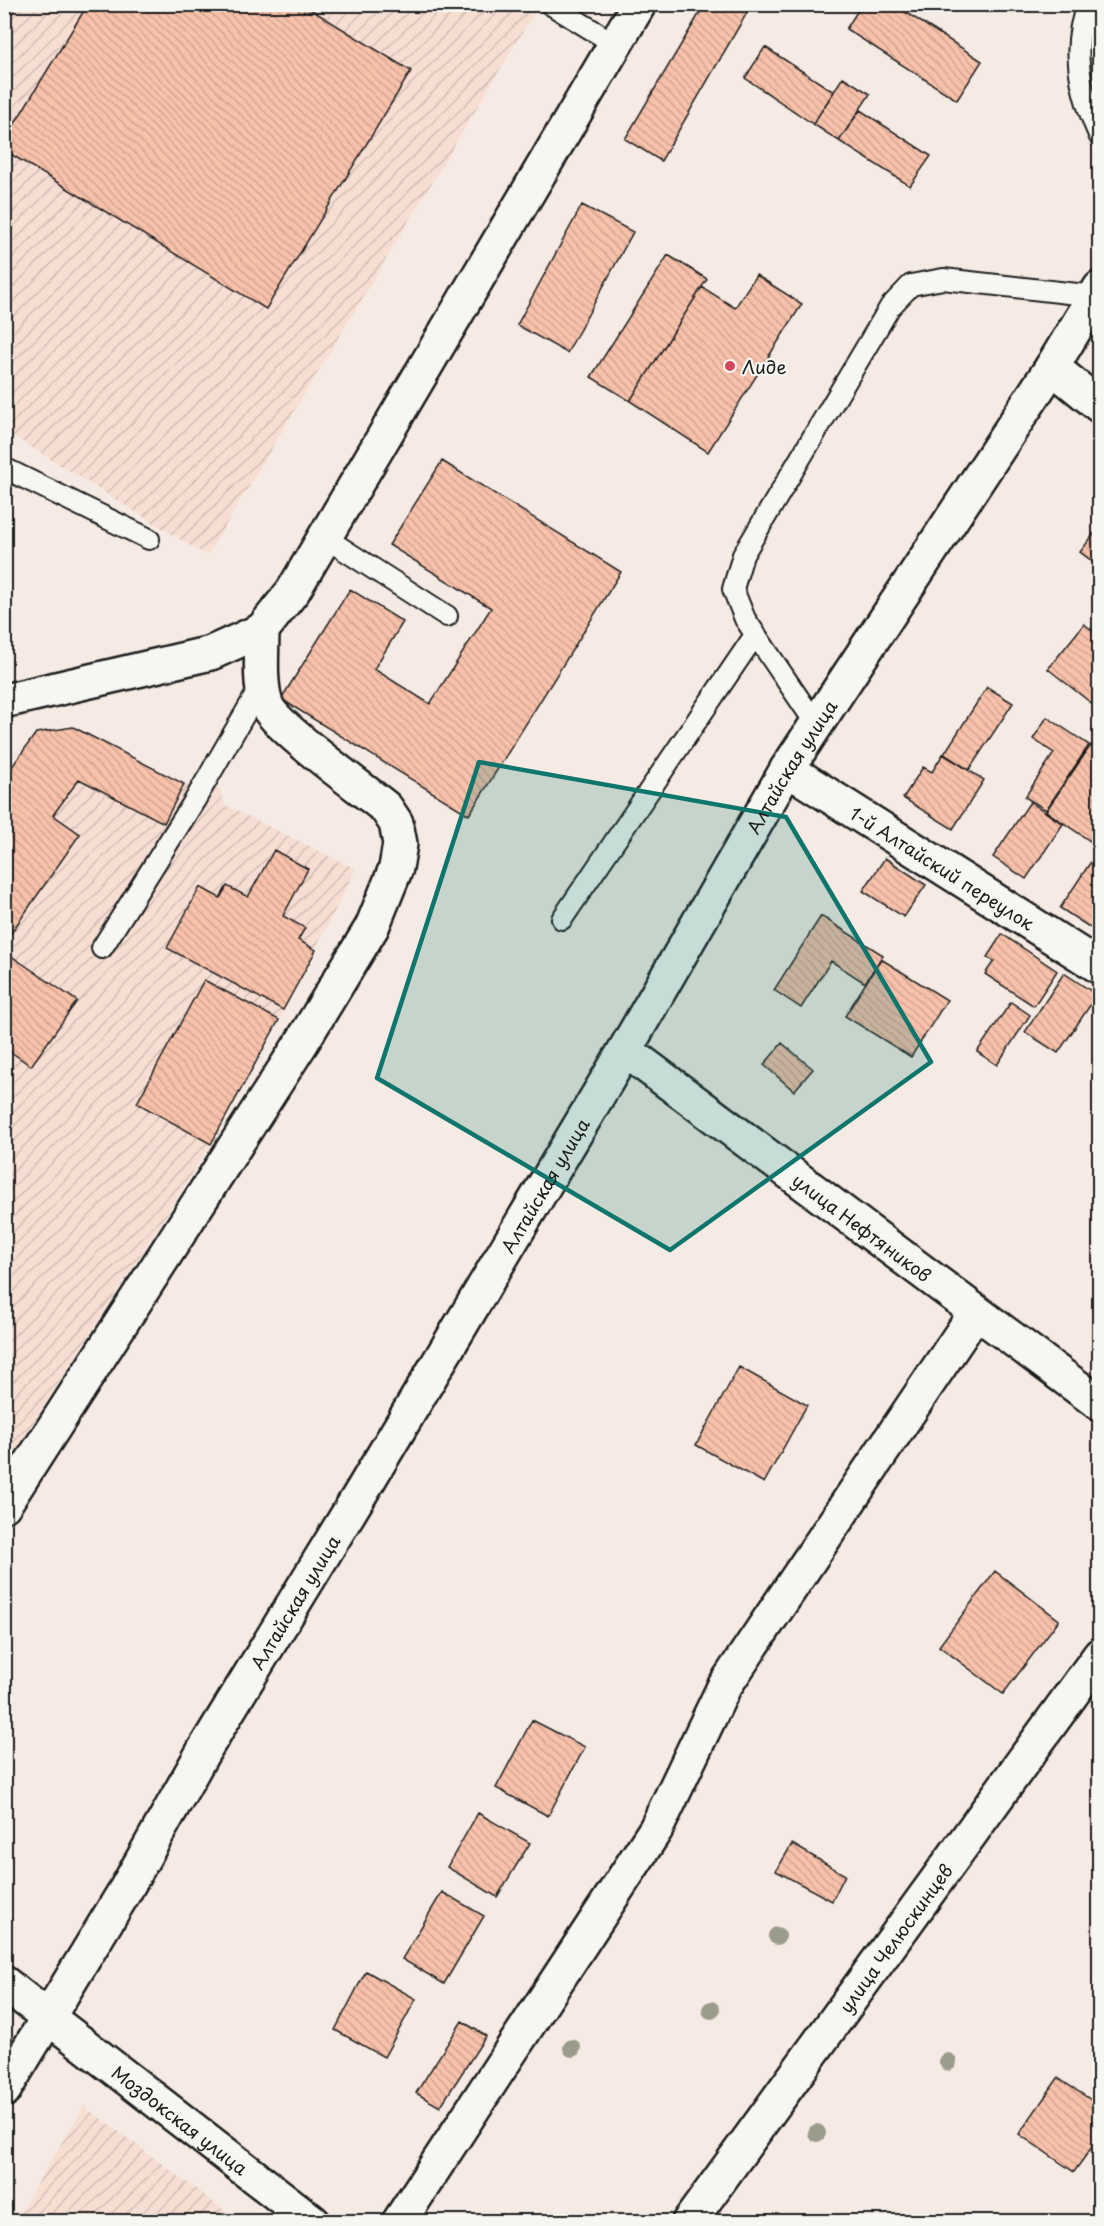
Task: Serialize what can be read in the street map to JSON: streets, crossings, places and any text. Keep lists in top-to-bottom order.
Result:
{
  "streets": {
    "street": [
      "Алтайская улица",
      "1-й Алтайский переулок",
      "улица Нефтяников",
      "улица Челюскинцев",
      "Моздокская улица"
    ]
  },
  "crossings": [
    ["Алтайская улица", "1-й Алтайский переулок"],
    ["Алтайская улица", "улица Нефтяников"],
    ["Алтайская улица", "Моздокская улица"]
  ],
  "places": ["Лиде"]
}
